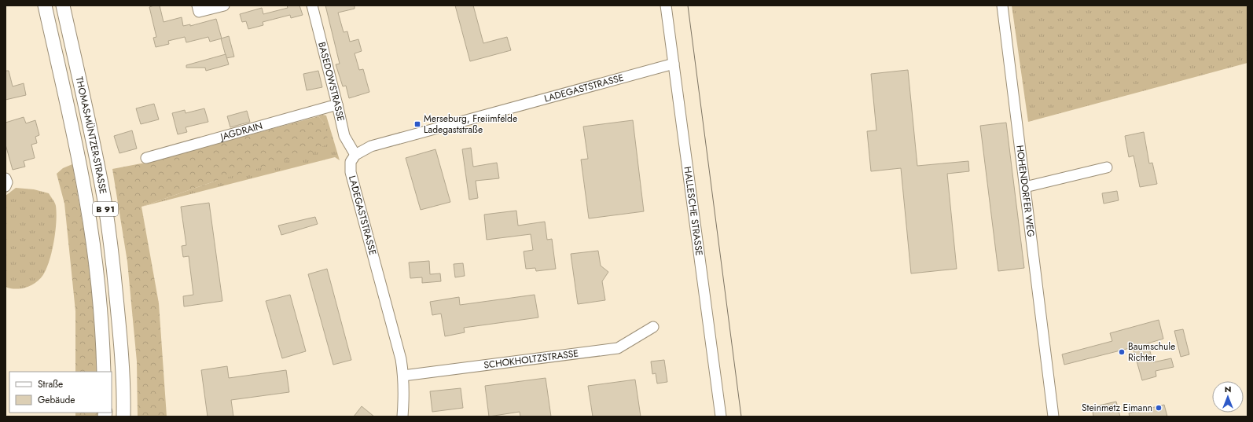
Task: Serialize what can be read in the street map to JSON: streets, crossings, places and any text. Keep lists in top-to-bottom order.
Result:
{
  "streets": {
    "main road": ["THOMAS-MÜNTZER-STRASSE", "B 91"],
    "street": [
      "BASEDOWSTRASSE",
      "LADEGASTSTRASSE",
      "JAGDRAIN",
      "HOHENDORFER WEG",
      "HALLESCHE STRASSE",
      "SCHOKHOLTZSTRASSE"
    ]
  },
  "crossings": [
    ["BASEDOWSTRASSE", "LADEGASTSTRASSE"],
    ["BASEDOWSTRASSE", "JAGDRAIN"],
    ["LADEGASTSTRASSE", "HALLESCHE STRASSE"],
    ["LADEGASTSTRASSE", "SCHOKHOLTZSTRASSE"]
  ],
  "places": {
    "transit": ["Merseburg, Freiimfelde Ladegaststraße"],
    "other": ["Baumschule Richter", "Steinmetz Eimann"]
  },
  "legend": ["Straße", "Gebäude"],
  "north": "top"
}
